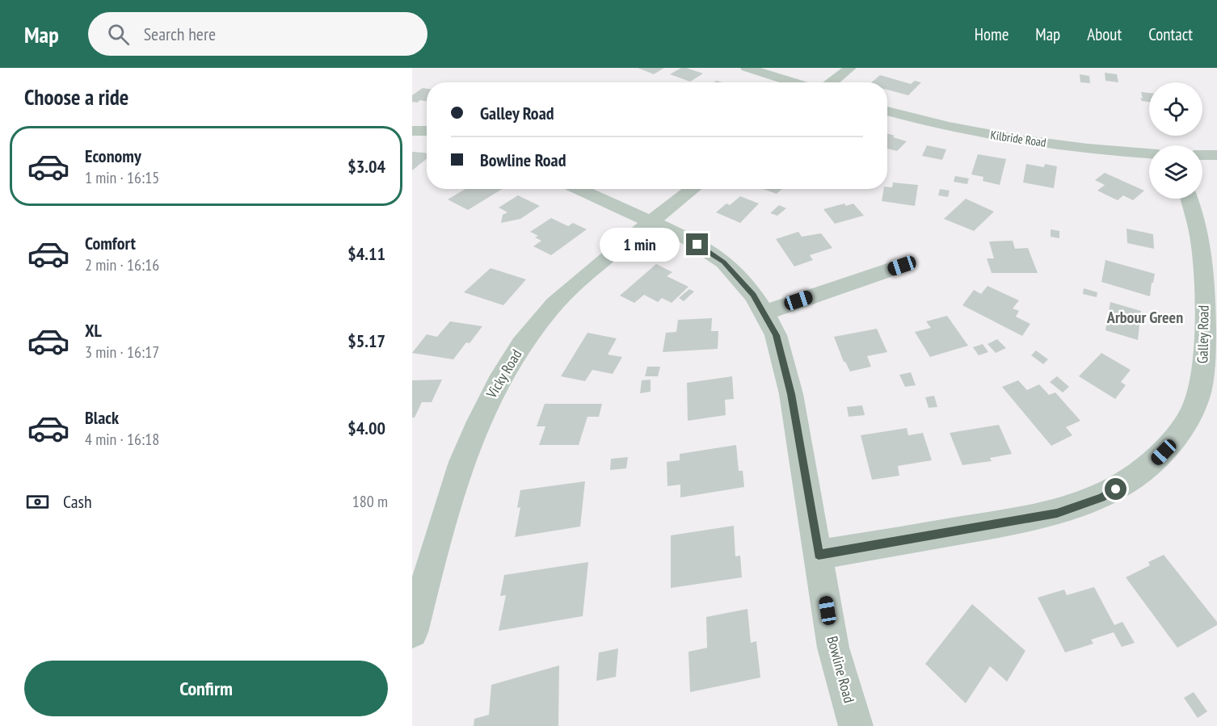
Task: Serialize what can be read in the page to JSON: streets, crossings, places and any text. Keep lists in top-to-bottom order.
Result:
{
  "streets": {
    "street": [
      "Kilbride Road",
      "Galley Road",
      "Vicky Road",
      "Bowline Road"
    ]
  },
  "crossings": [
    ["Galley Road", "Bowline Road"],
    ["Vicky Road", "Bowline Road"]
  ],
  "districts": ["Arbour Green"],
  "page": {
    "header": "Map",
    "search": "Search here",
    "nav": [
      "Home",
      "Map",
      "About",
      "Contact"
    ],
    "heading": "Choose a ride",
    "banner": ["Galley Road", "Bowline Road"],
    "list": [
      {
        "name": "Economy",
        "note": "1 min · 16:15",
        "value": "$3.04"
      },
      {
        "name": "Comfort",
        "note": "2 min · 16:16",
        "value": "$4.11"
      },
      {
        "name": "XL",
        "note": "3 min · 16:17",
        "value": "$5.17"
      },
      {
        "name": "Black",
        "note": "4 min · 16:18",
        "value": "$4.00"
      }
    ],
    "bubble": "1 min",
    "pay": ["Cash", "180 m"],
    "buttons": "Confirm"
  }
}
